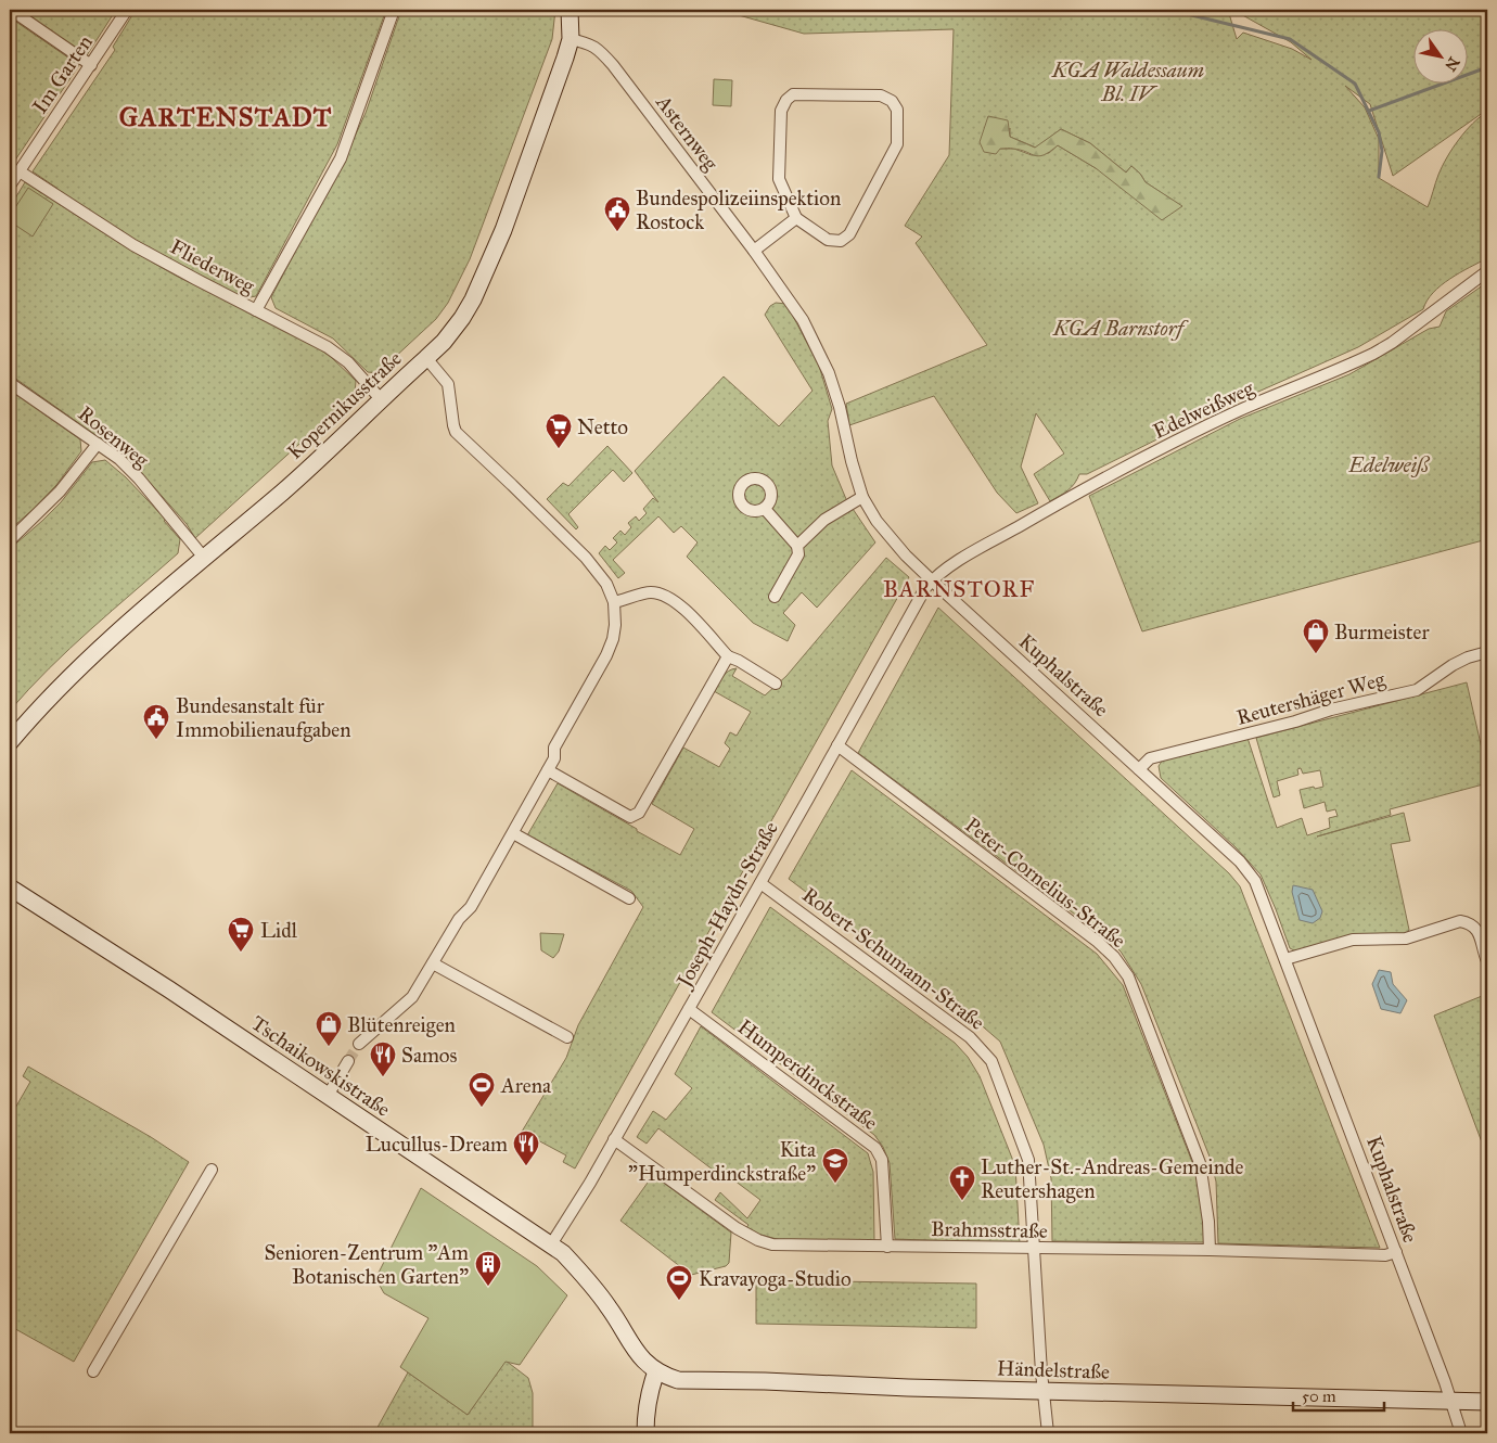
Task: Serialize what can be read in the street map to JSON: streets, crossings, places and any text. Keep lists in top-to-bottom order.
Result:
{
  "streets": {
    "street": [
      "Im Garten",
      "Asternweg",
      "Fliederweg",
      "Kopernikusstraße",
      "Edelweißweg",
      "Rosenweg",
      "Kuphalstraße",
      "Reutershäger Weg",
      "Peter-Cornelius-Straße",
      "Joseph-Haydn-Straße",
      "Robert-Schumann-Straße",
      "Tschaikowskistraße",
      "Humperdinckstraße",
      "Brahmsstraße",
      "Händelstraße"
    ]
  },
  "crossings": [
    ["Im Garten", "Fliederweg"],
    ["Asternweg", "Kopernikusstraße"],
    ["Asternweg", "Kuphalstraße"],
    ["Fliederweg", "Kopernikusstraße"],
    ["Kopernikusstraße", "Rosenweg"],
    ["Edelweißweg", "Kuphalstraße"],
    ["Edelweißweg", "Joseph-Haydn-Straße"],
    ["Kuphalstraße", "Reutershäger Weg"],
    ["Kuphalstraße", "Joseph-Haydn-Straße"],
    ["Kuphalstraße", "Brahmsstraße"],
    ["Kuphalstraße", "Händelstraße"],
    ["Peter-Cornelius-Straße", "Joseph-Haydn-Straße"],
    ["Peter-Cornelius-Straße", "Brahmsstraße"],
    ["Joseph-Haydn-Straße", "Robert-Schumann-Straße"],
    ["Joseph-Haydn-Straße", "Tschaikowskistraße"],
    ["Joseph-Haydn-Straße", "Humperdinckstraße"],
    ["Joseph-Haydn-Straße", "Brahmsstraße"],
    ["Robert-Schumann-Straße", "Brahmsstraße"],
    ["Robert-Schumann-Straße", "Händelstraße"],
    ["Tschaikowskistraße", "Händelstraße"],
    ["Humperdinckstraße", "Brahmsstraße"]
  ],
  "districts": ["GARTENSTADT", "BARNSTORF"],
  "parks": ["KGA Waldessaum Bl. IV", "KGA Barnstorf", "Edelweiß"],
  "places": {
    "public building": ["Bundespolizeiinspektion Rostock", "Bundesanstalt für Immobilienaufgaben"],
    "supermarket": ["Netto", "Lidl"],
    "shop": ["Burmeister", "Blütenreigen"],
    "restaurant": ["Samos", "Lucullus-Dream"],
    "sports": ["Arena", "Kravayoga-Studio"],
    "school or university": ["Kita \"Humperdinckstraße\""],
    "church": ["Luther-St.-Andreas-Gemeinde Reutershagen"],
    "building": ["Senioren-Zentrum \"Am Botanischen Garten\""]
  },
  "scale_bar": "50 m",
  "north": "bottom right"
}
